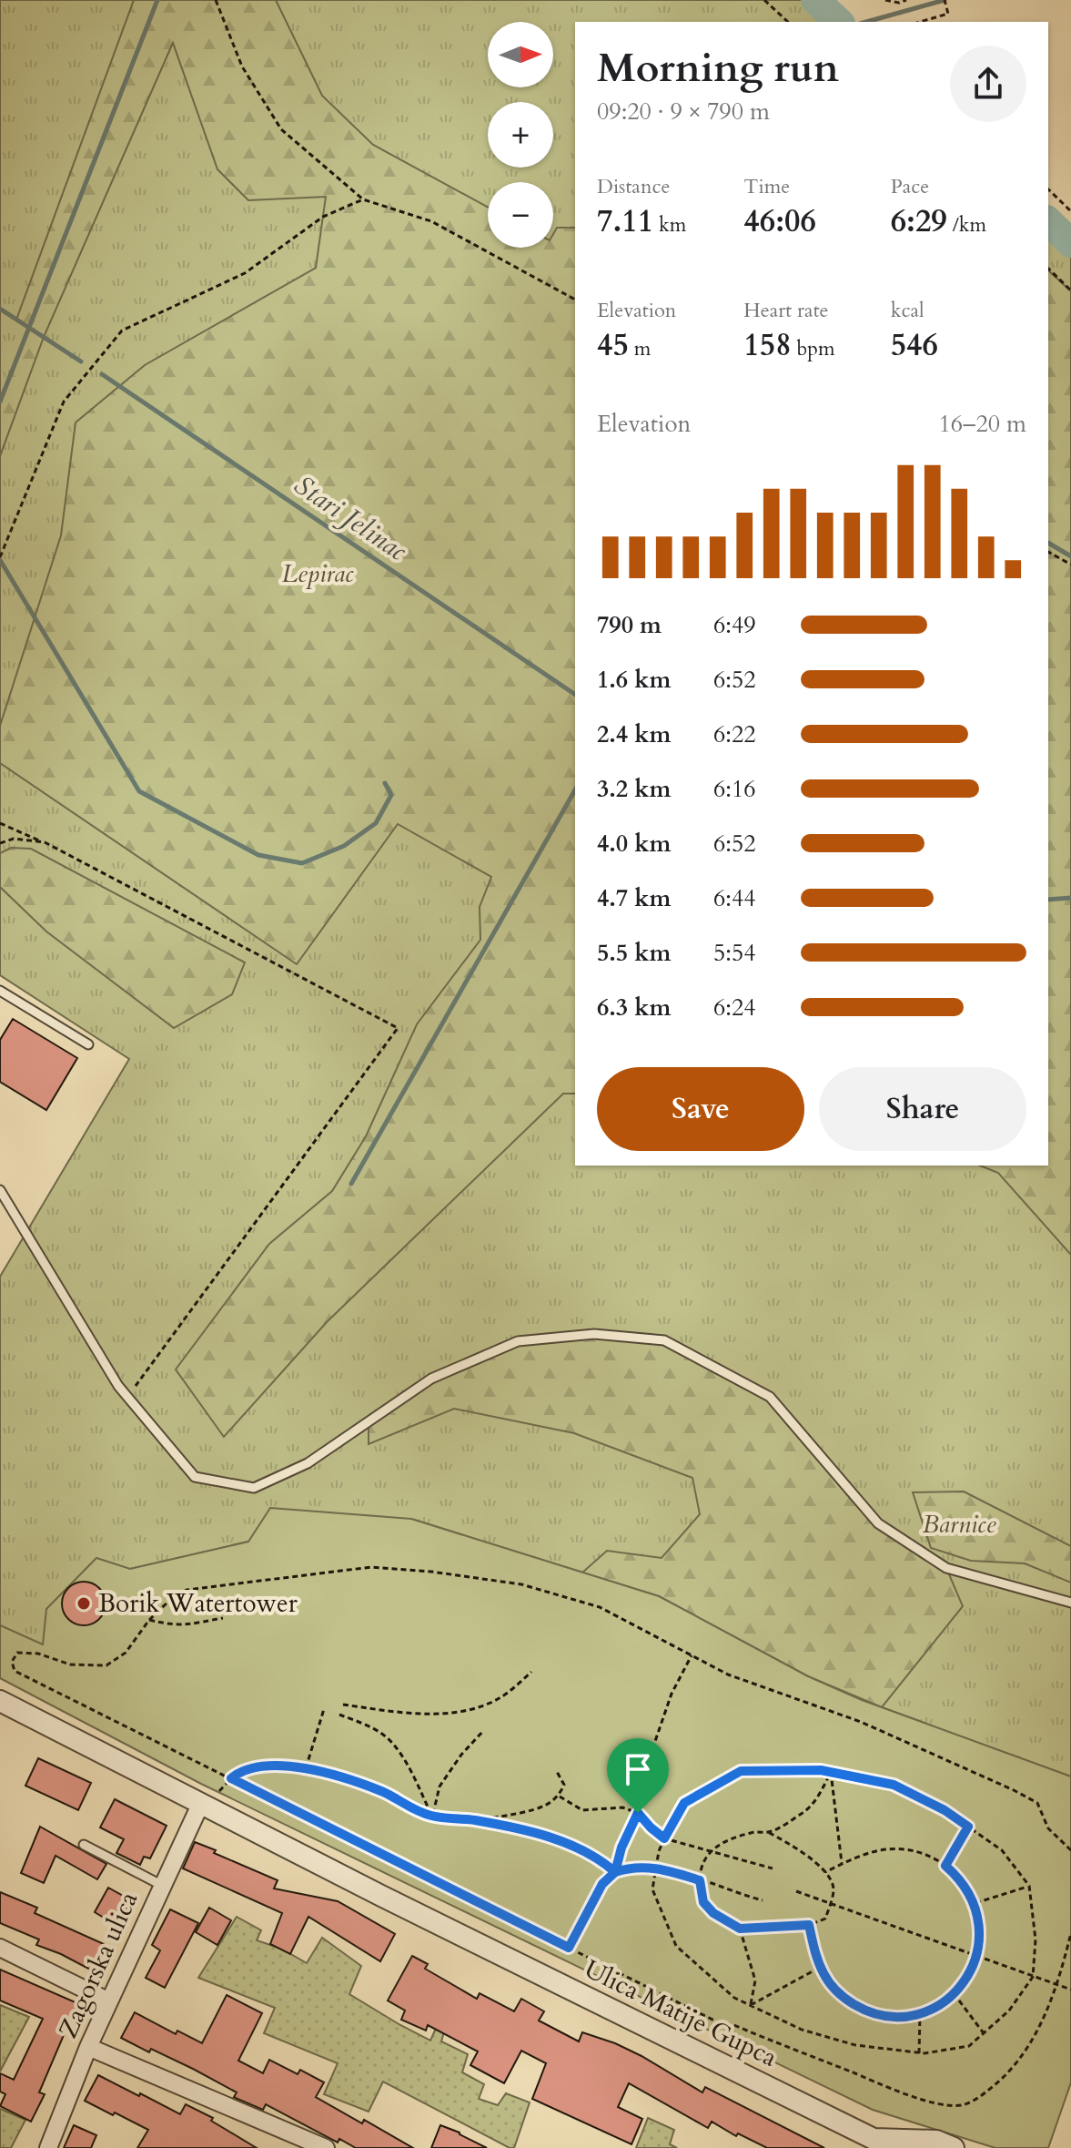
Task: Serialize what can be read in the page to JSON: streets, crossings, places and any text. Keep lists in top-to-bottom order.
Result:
{
  "streets": {
    "street": ["Zagorska ulica", "Ulica Matije Gupca"]
  },
  "crossings": [
    ["Zagorska ulica", "Ulica Matije Gupca"]
  ],
  "water": ["Stari Jelinac"],
  "parks": ["Lepirac", "Barnice"],
  "places": ["Borik Watertower"],
  "north": "right",
  "page": {
    "map_buttons": ["+", "−"],
    "heading": ["Morning run", "09:20 · 9 × 790 m"],
    "stats": [
      ["Distance", "7.11 km"],
      ["Time", "46:06"],
      ["Pace", "6:29 /km"],
      ["Elevation", "45 m"],
      ["Heart rate", "158 bpm"],
      ["kcal", "546"]
    ],
    "chart": ["Elevation", "16–20 m"],
    "list": [
      {
        "name": "790 m",
        "note": "6:49"
      },
      {
        "name": "1.6 km",
        "note": "6:52"
      },
      {
        "name": "2.4 km",
        "note": "6:22"
      },
      {
        "name": "3.2 km",
        "note": "6:16"
      },
      {
        "name": "4.0 km",
        "note": "6:52"
      },
      {
        "name": "4.7 km",
        "note": "6:44"
      },
      {
        "name": "5.5 km",
        "note": "5:54"
      },
      {
        "name": "6.3 km",
        "note": "6:24"
      }
    ],
    "buttons": ["Save", "Share"]
  }
}
